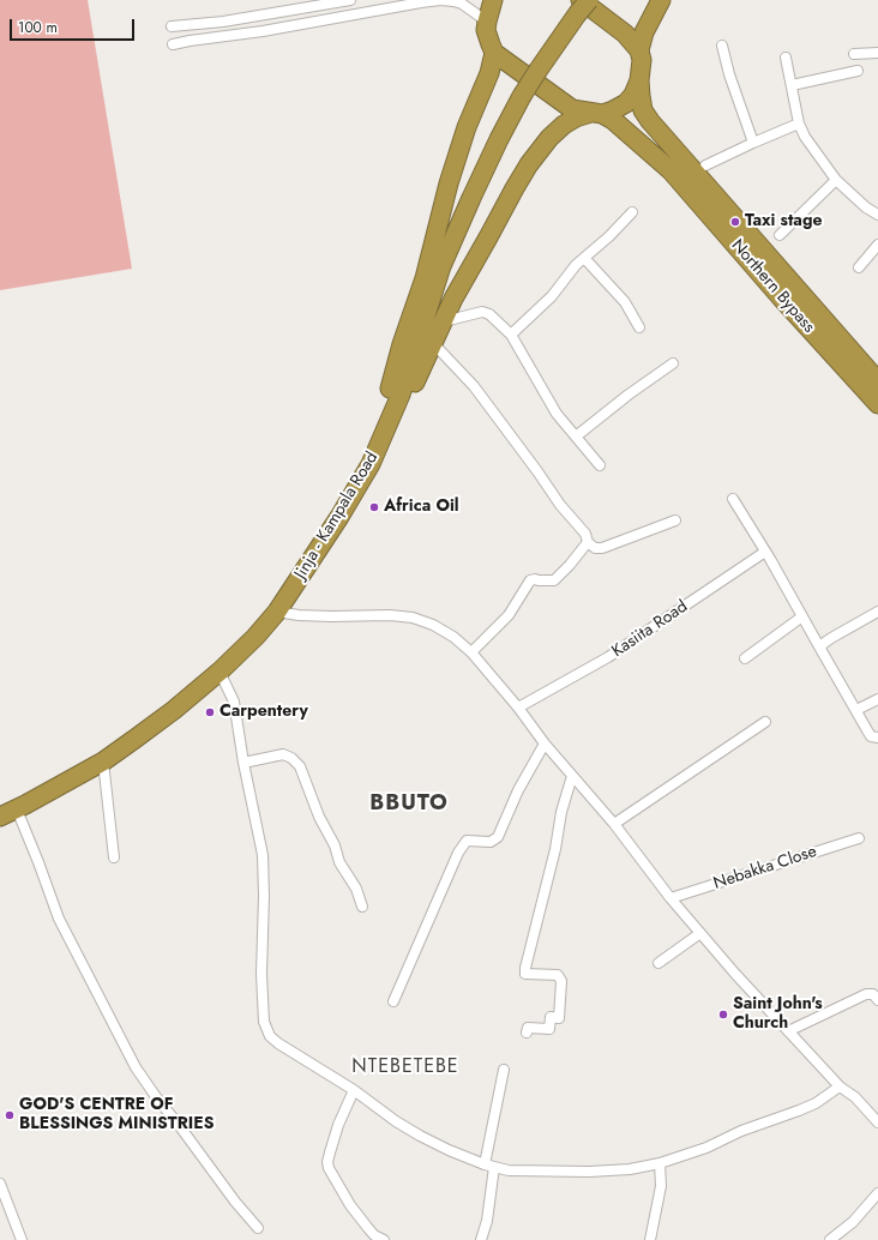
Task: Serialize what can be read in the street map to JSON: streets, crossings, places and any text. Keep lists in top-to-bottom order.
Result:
{
  "streets": {
    "highway": ["Northern Bypass", "Jinja - Kampala Road"],
    "street": ["Kasiita Road", "Nebakka Close"]
  },
  "districts": ["BBUTO", "NTEBETEBE"],
  "places": [
    "Taxi stage",
    "Africa Oil",
    "Carpentery",
    "Saint John's Church",
    "GOD'S CENTRE OF BLESSINGS MINISTRIES"
  ],
  "scale_bar": "100 m"
}
